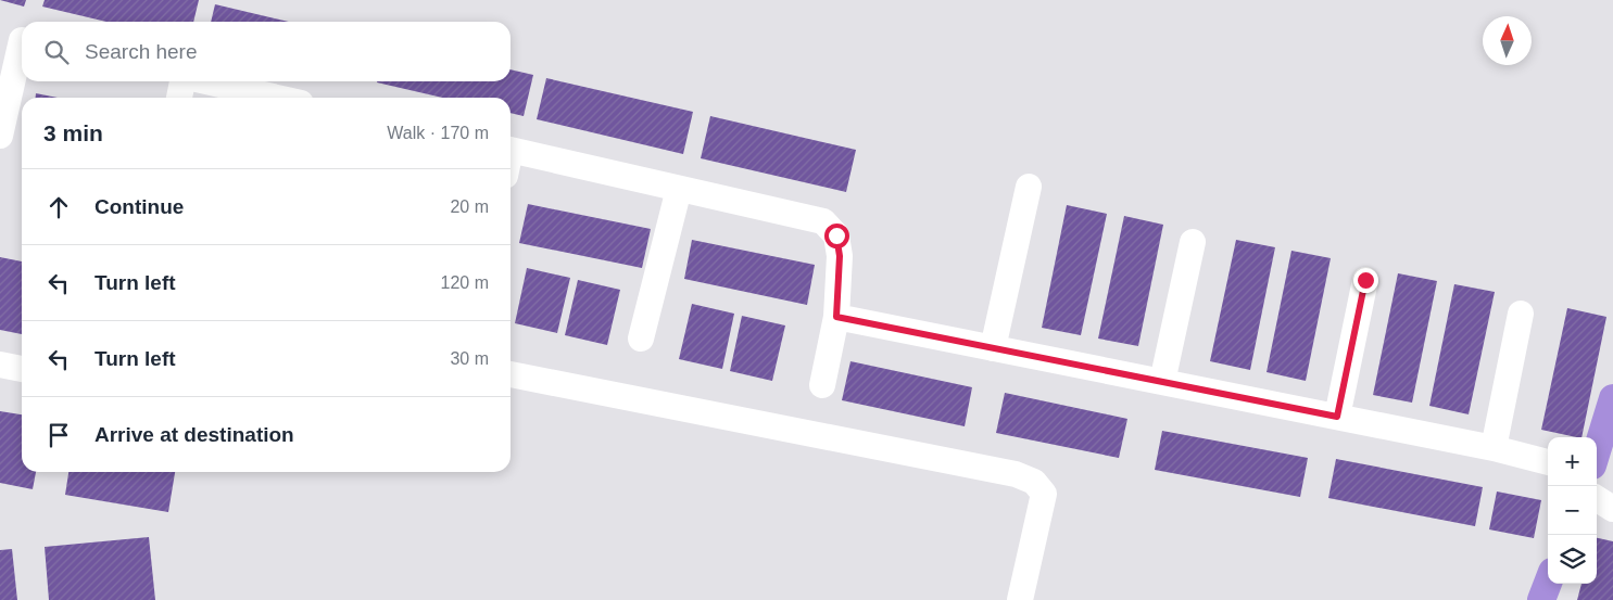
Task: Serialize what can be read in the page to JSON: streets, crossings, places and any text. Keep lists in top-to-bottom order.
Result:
{
  "north": "top",
  "page": {
    "search": "Search here",
    "heading": ["3 min", "Walk · 170 m"],
    "list": [
      ["Continue", "20 m"],
      ["Turn left", "120 m"],
      ["Turn left", "30 m"],
      "Arrive at destination"
    ],
    "map_buttons": ["+", "−"]
  }
}
